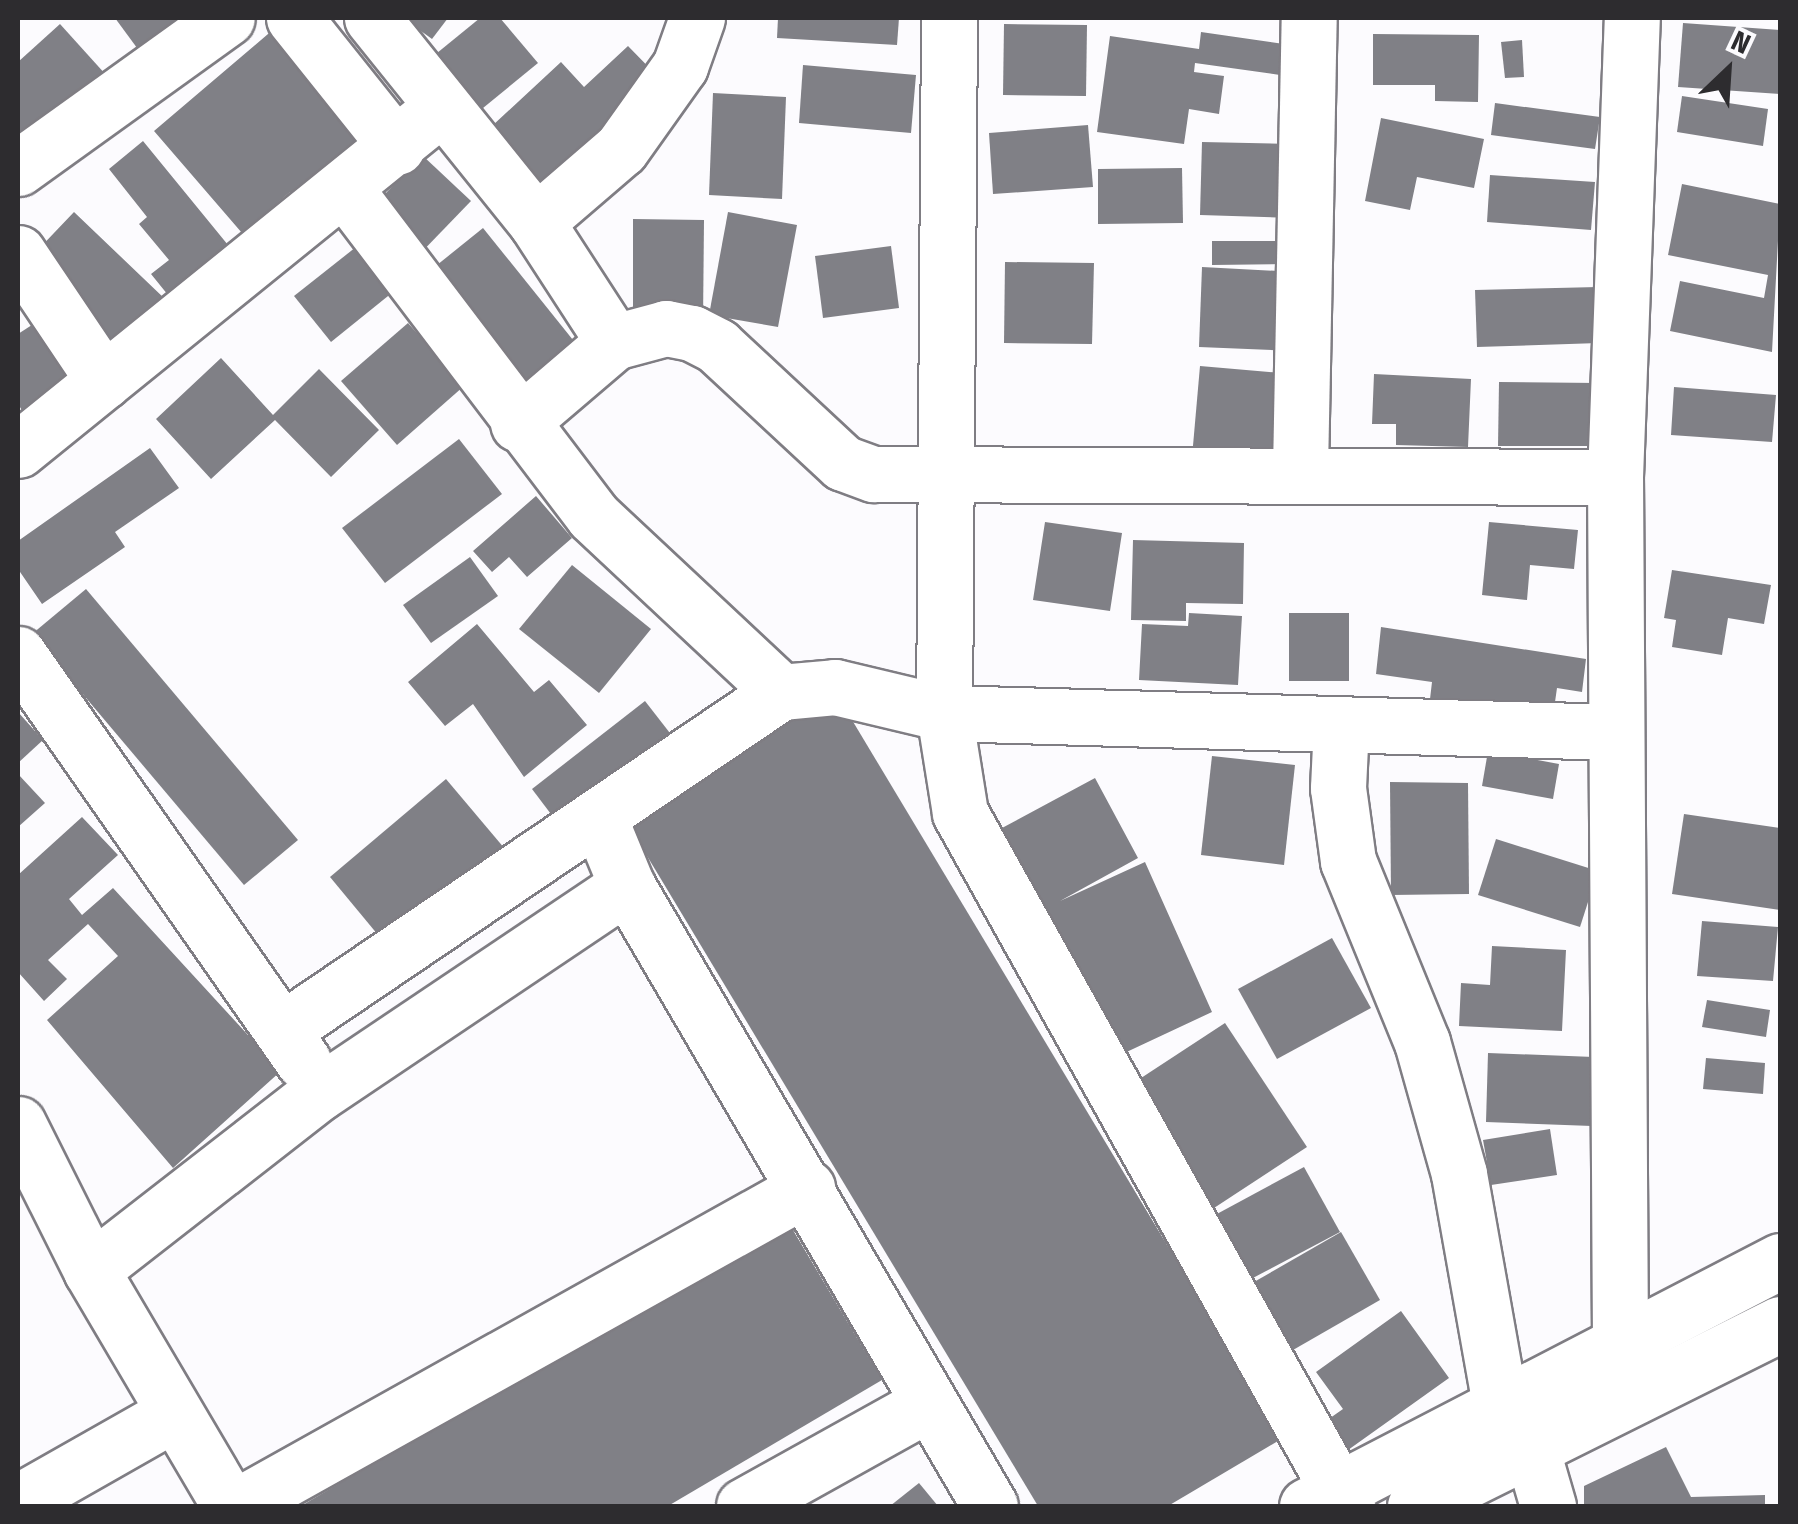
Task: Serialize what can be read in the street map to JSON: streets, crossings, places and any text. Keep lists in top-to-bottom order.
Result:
{
  "north": "top right"
}
